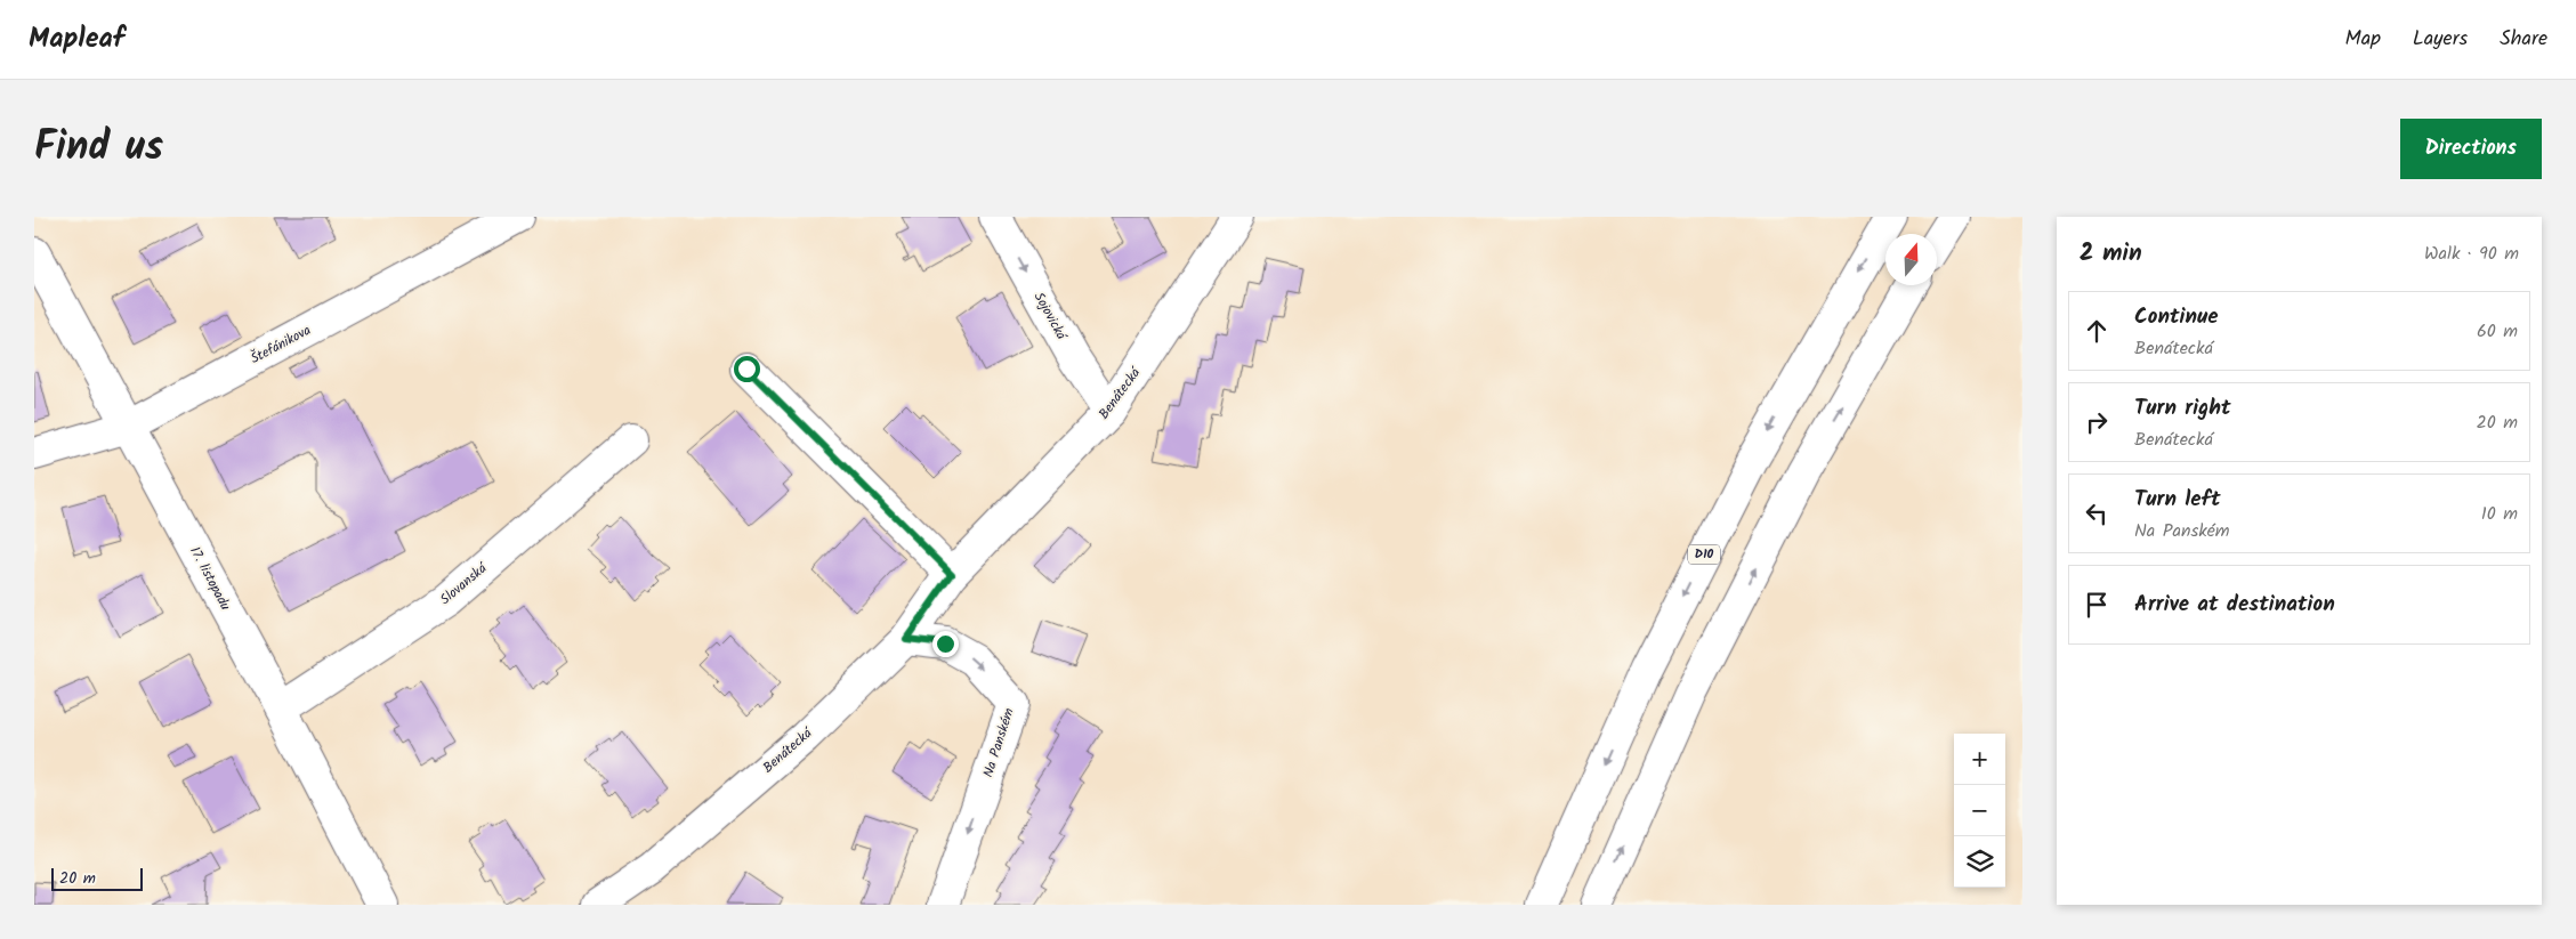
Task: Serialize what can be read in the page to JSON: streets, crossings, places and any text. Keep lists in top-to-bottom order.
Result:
{
  "streets": {
    "main road": [
      "Sojovická",
      "Štefánikova",
      "Benátecká",
      "D10",
      "17. listopadu",
      "Slovanská",
      "Na Panském"
    ]
  },
  "crossings": [
    ["Sojovická", "Benátecká"],
    ["Štefánikova", "17. listopadu"],
    ["Benátecká", "Na Panském"],
    ["17. listopadu", "Slovanská"]
  ],
  "scale_bar": "20 m",
  "north": "top",
  "page": {
    "header": "Mapleaf",
    "nav": ["Map", "Layers", "Share"],
    "title": "Find us",
    "buttons": "Directions",
    "heading": ["2 min", "Walk · 90 m"],
    "list": [
      ["Continue", "Benátecká", "60 m"],
      ["Turn right", "Benátecká", "20 m"],
      ["Turn left", "Na Panském", "10 m"],
      "Arrive at destination"
    ],
    "map_buttons": ["+", "−"],
    "scale": "20 m"
  }
}
